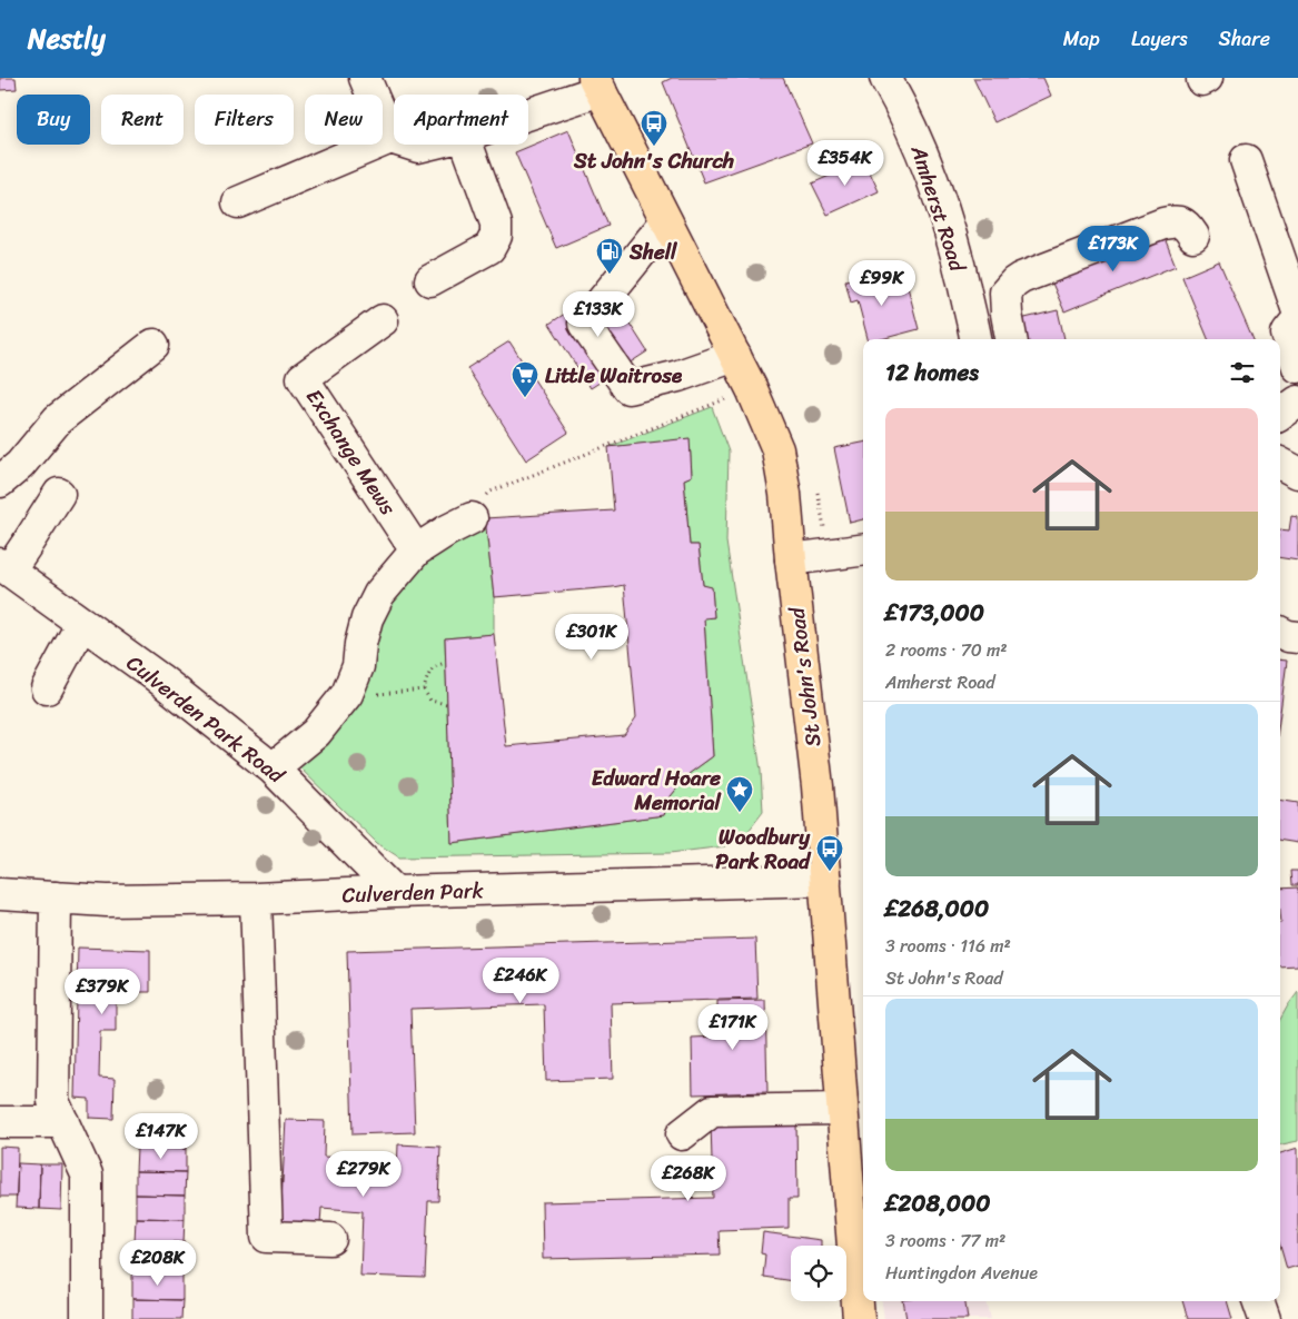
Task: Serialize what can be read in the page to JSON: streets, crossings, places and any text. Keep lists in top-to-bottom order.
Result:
{
  "streets": {
    "highway": ["St John's Road"],
    "street": [
      "Amherst Road",
      "Exchange Mews",
      "Culverden Park Road",
      "Culverden Park"
    ]
  },
  "crossings": [
    ["St John's Road", "Culverden Park"],
    ["Culverden Park Road", "Culverden Park"]
  ],
  "places": {
    "bus stop": ["St John's Church", "Woodbury Park Road"],
    "fuel station": ["Shell"],
    "supermarket": ["Little Waitrose"],
    "place": ["Edward Hoare Memorial"]
  },
  "page": {
    "header": "Nestly",
    "nav": ["Map", "Layers", "Share"],
    "chip": [
      "Buy",
      "Rent",
      "Filters",
      "New",
      "Apartment"
    ],
    "price": [
      "£354K",
      "£173K",
      "£99K",
      "£133K",
      "£301K",
      "£246K",
      "£379K",
      "£171K",
      "£147K",
      "£279K",
      "£268K",
      "£208K"
    ],
    "heading": "12 homes",
    "list": [
      {
        "name": "£173,000",
        "note": "2 rooms · 70 m² · Amherst Road"
      },
      {
        "name": "£268,000",
        "note": "3 rooms · 116 m² · St John's Road"
      },
      {
        "name": "£208,000",
        "note": "3 rooms · 77 m² · Huntingdon Avenue"
      }
    ]
  }
}
